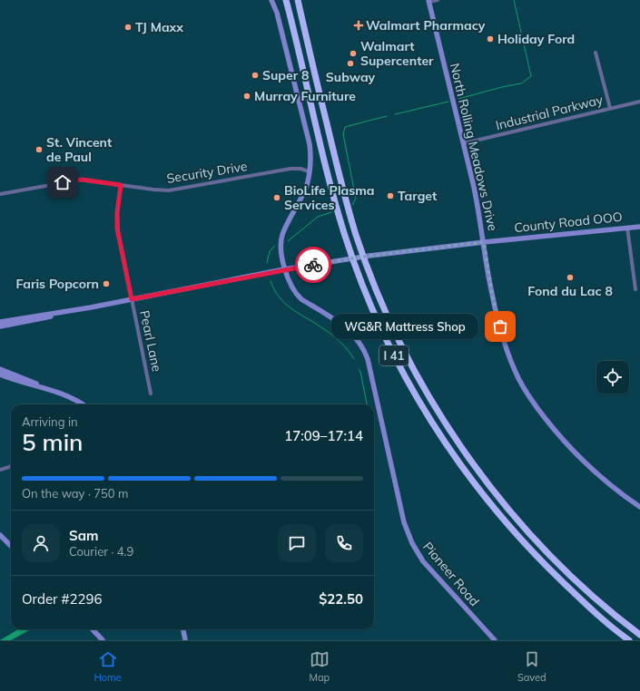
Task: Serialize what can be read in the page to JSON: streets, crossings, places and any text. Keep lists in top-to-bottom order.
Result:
{
  "streets": {
    "highway": ["I 41"],
    "main road": ["North Rolling Meadows Drive", "County Road OOO", "Pioneer Road"],
    "street": ["Industrial Parkway", "Security Drive", "Pearl Lane"]
  },
  "crossings": [
    ["Industrial Parkway", "North Rolling Meadows Drive"],
    ["North Rolling Meadows Drive", "County Road OOO"],
    ["Security Drive", "Pearl Lane"],
    ["Security Drive", "Pioneer Road"],
    ["County Road OOO", "Pearl Lane"],
    ["County Road OOO", "Pioneer Road"]
  ],
  "places": {
    "health": ["Walmart Pharmacy"],
    "other": [
      "TJ Maxx",
      "Holiday Ford",
      "Walmart Supercenter",
      "Subway",
      "Super 8",
      "Murray Furniture",
      "St. Vincent de Paul",
      "Target",
      "BioLife Plasma Services",
      "Fond du Lac 8",
      "Faris Popcorn",
      "WG&R Mattress Shop"
    ]
  },
  "page": {
    "bubble": "WG&R Mattress Shop",
    "heading": ["5 min", "Arriving in", "17:09–17:14"],
    "panel": [
      "Sam",
      "Courier · 4.9",
      "Order #2296",
      "$22.50"
    ],
    "bar": "On the way · 750 m",
    "tabs": ["Home", "Map", "Saved"]
  }
}
